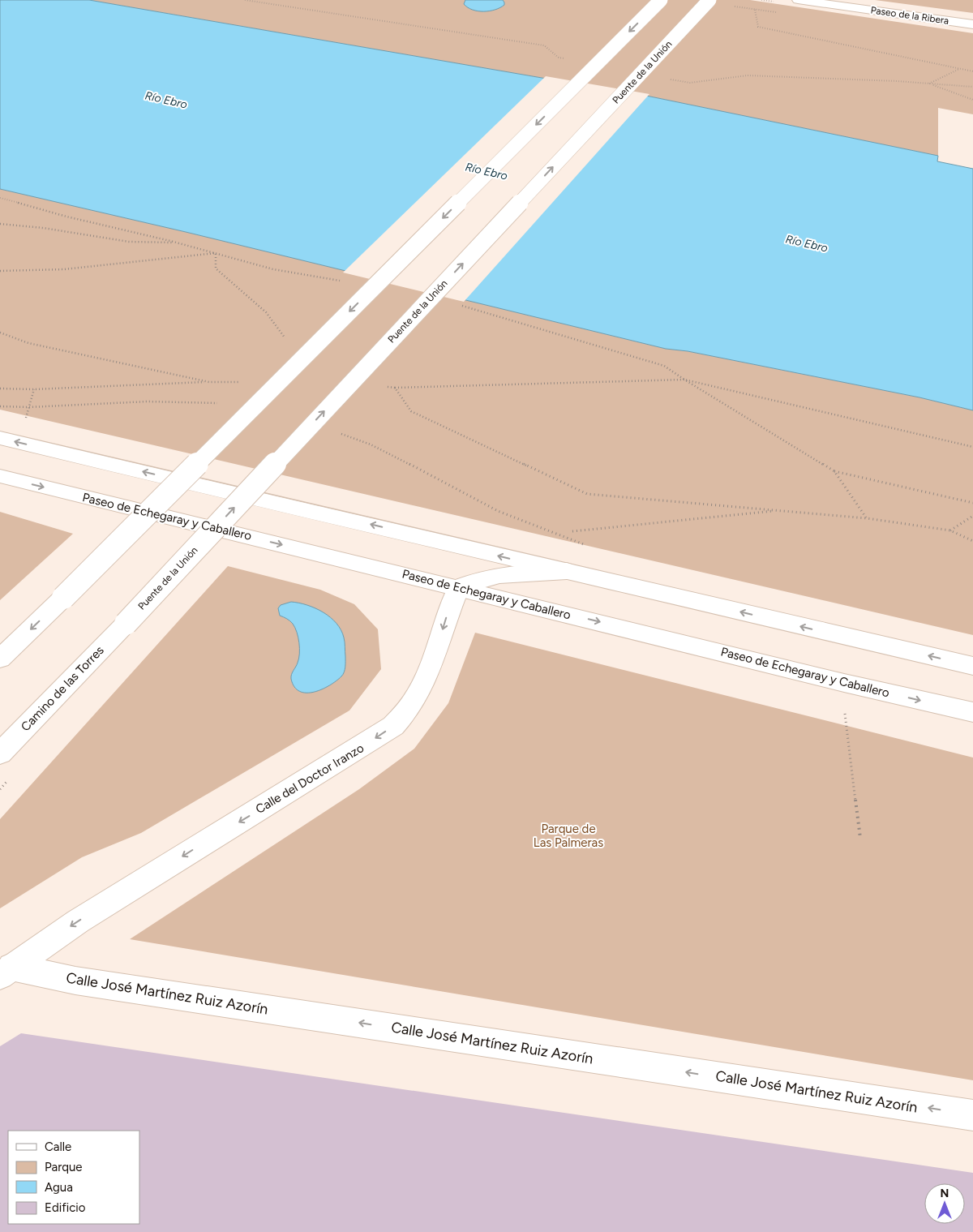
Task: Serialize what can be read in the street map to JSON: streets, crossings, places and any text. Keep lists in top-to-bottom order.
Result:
{
  "streets": {
    "main road": [
      "Paseo de la Ribera",
      "Puente de la Unión",
      "Paseo de Echegaray y Caballero",
      "Camino de las Torres",
      "Calle del Doctor Iranzo",
      "Calle José Martínez Ruiz Azorín"
    ]
  },
  "crossings": [
    ["Puente de la Unión", "Camino de las Torres"],
    ["Paseo de Echegaray y Caballero", "Calle del Doctor Iranzo"],
    ["Calle del Doctor Iranzo", "Calle José Martínez Ruiz Azorín"]
  ],
  "one_way": ["Calle del Doctor Iranzo", "Calle José Martínez Ruiz Azorín"],
  "water": ["Río Ebro"],
  "parks": ["Parque de Las Palmeras"],
  "legend": [
    "Calle",
    "Parque",
    "Agua",
    "Edificio"
  ],
  "north": "top"
}
